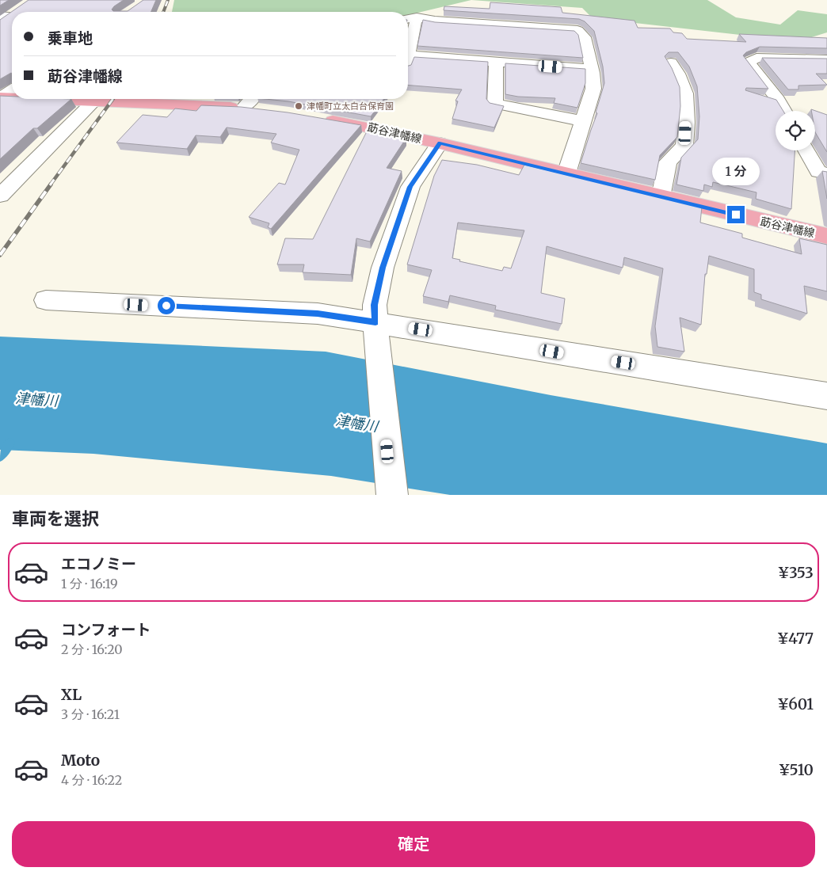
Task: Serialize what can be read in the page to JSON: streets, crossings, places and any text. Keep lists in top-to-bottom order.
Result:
{
  "streets": {
    "main road": ["莇谷津幡線"]
  },
  "water": ["津幡川"],
  "places": ["津幡町立太白台保育園"],
  "page": {
    "banner": ["乗車地", "莇谷津幡線"],
    "bubble": "1 分",
    "heading": "車両を選択",
    "list": [
      {
        "name": "エコノミー",
        "note": "1 分 · 16:19",
        "value": "¥353"
      },
      {
        "name": "コンフォート",
        "note": "2 分 · 16:20",
        "value": "¥477"
      },
      {
        "name": "XL",
        "note": "3 分 · 16:21",
        "value": "¥601"
      },
      {
        "name": "Moto",
        "note": "4 分 · 16:22",
        "value": "¥510"
      }
    ],
    "buttons": "確定"
  }
}
